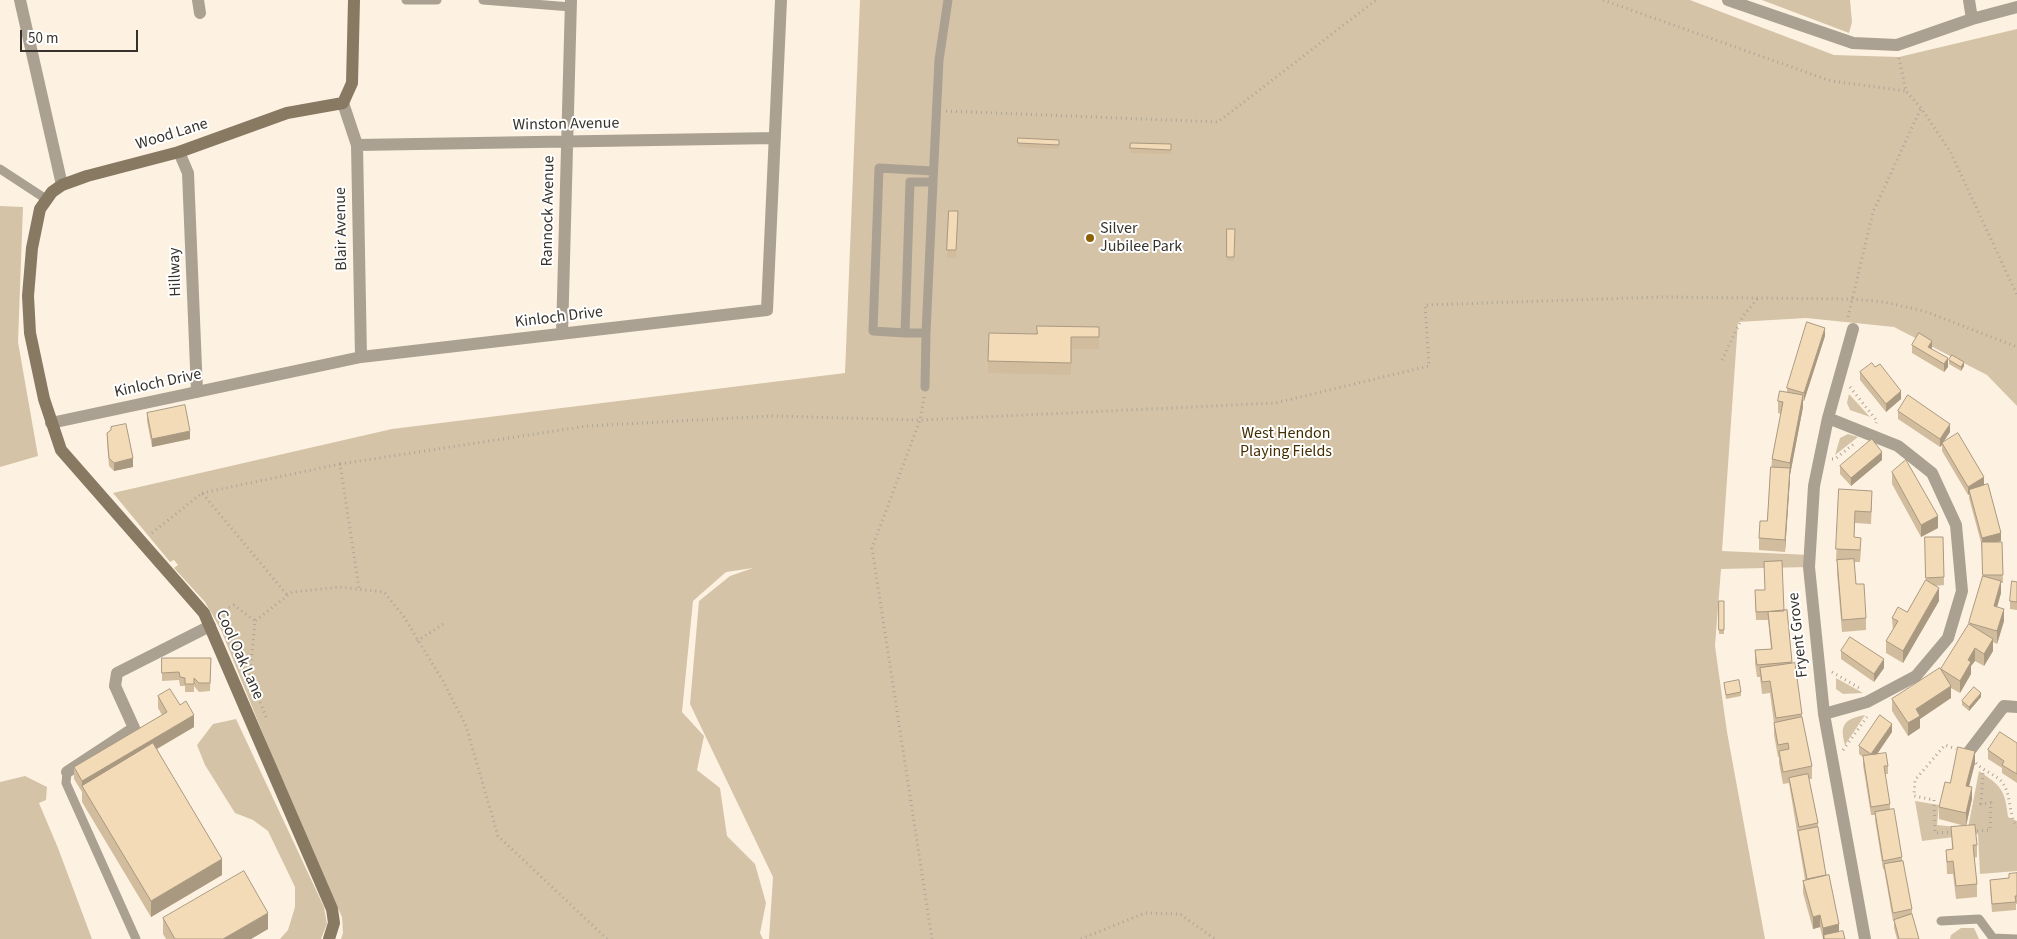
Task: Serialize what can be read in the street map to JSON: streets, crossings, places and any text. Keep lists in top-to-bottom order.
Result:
{
  "streets": {
    "street": [
      "Winston Avenue",
      "Wood Lane",
      "Rannock Avenue",
      "Blair Avenue",
      "Hillway",
      "Kinloch Drive",
      "Fryent Grove",
      "Cool Oak Lane"
    ]
  },
  "crossings": [
    ["Winston Avenue", "Rannock Avenue"],
    ["Winston Avenue", "Blair Avenue"],
    ["Winston Avenue", "Kinloch Drive"],
    ["Wood Lane", "Blair Avenue"],
    ["Wood Lane", "Hillway"],
    ["Wood Lane", "Cool Oak Lane"],
    ["Rannock Avenue", "Kinloch Drive"],
    ["Blair Avenue", "Kinloch Drive"],
    ["Hillway", "Kinloch Drive"],
    ["Kinloch Drive", "Cool Oak Lane"]
  ],
  "parks": ["West Hendon Playing Fields"],
  "places": ["Silver Jubilee Park"],
  "scale_bar": "50 m"
}
